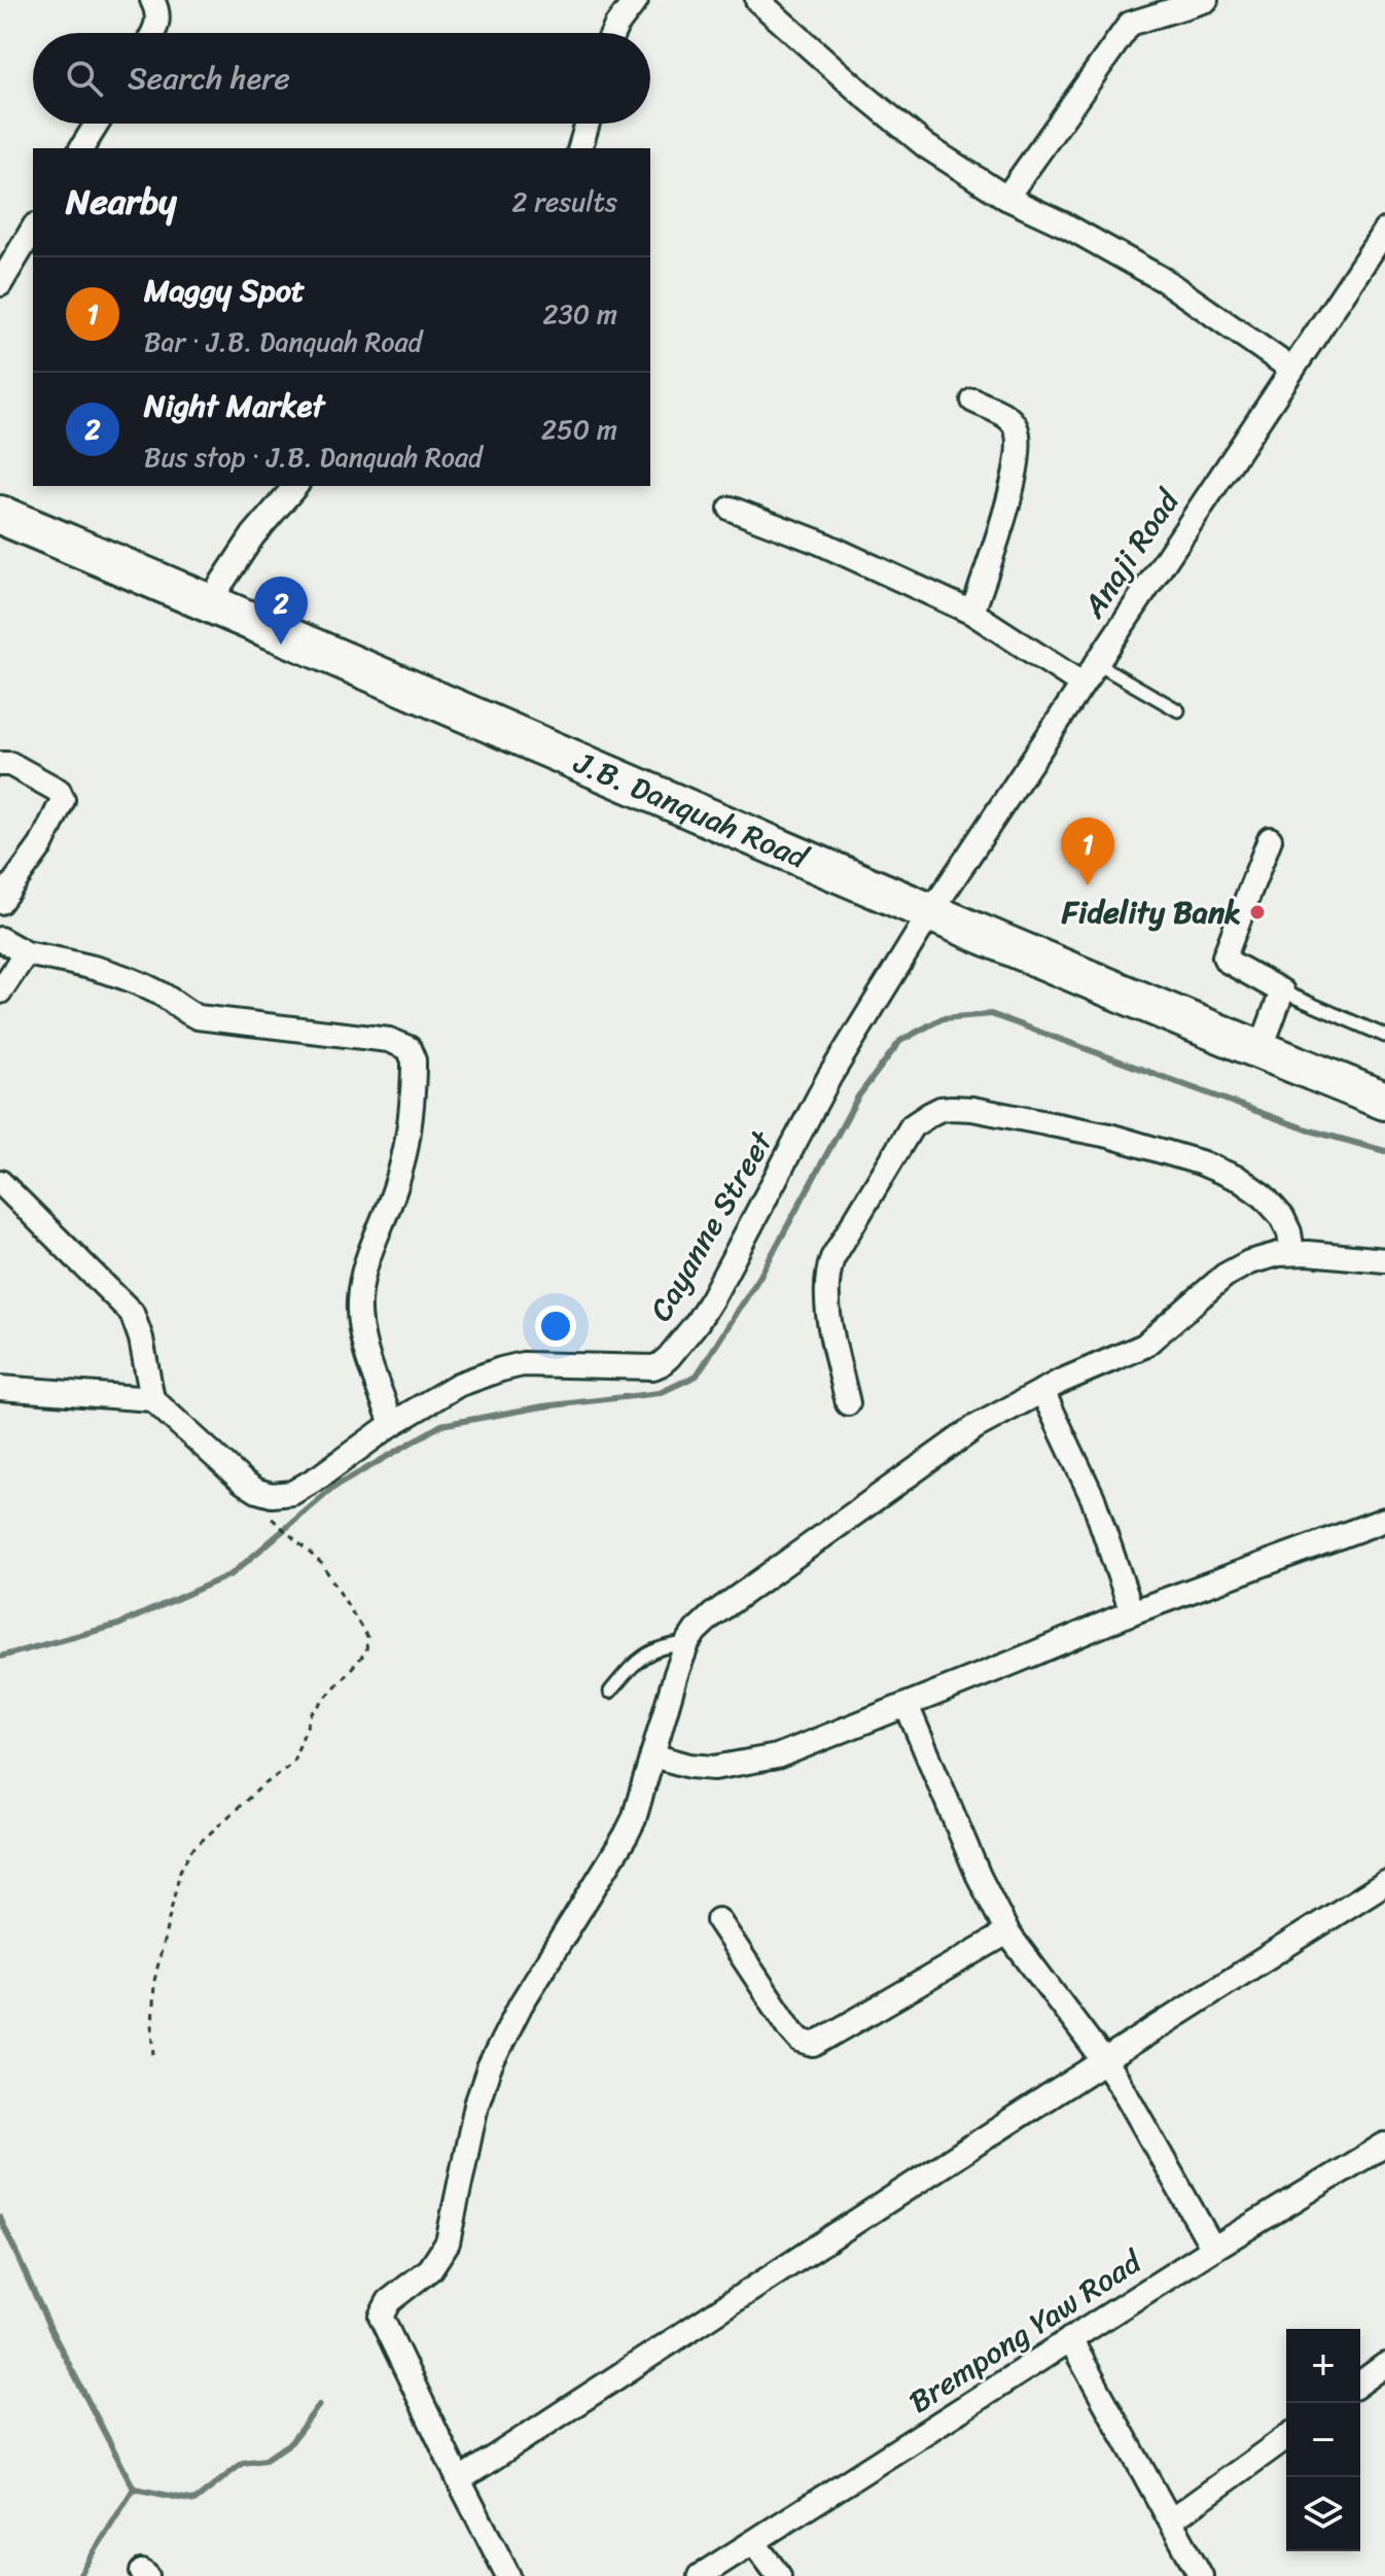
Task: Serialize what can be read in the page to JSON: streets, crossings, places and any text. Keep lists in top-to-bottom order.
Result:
{
  "streets": {
    "highway": ["J.B. Danquah Road"],
    "street": ["Anaji Road", "Cayanne Street", "Brempong Yaw Road"]
  },
  "crossings": [
    ["Anaji Road", "J.B. Danquah Road"],
    ["Anaji Road", "Cayanne Street"],
    ["J.B. Danquah Road", "Cayanne Street"]
  ],
  "places": ["Fidelity Bank"],
  "page": {
    "search": "Search here",
    "heading": ["Nearby", "2 results"],
    "list": [
      {
        "mark": "1",
        "name": "Maggy Spot",
        "note": "Bar · J.B. Danquah Road",
        "value": "230 m"
      },
      {
        "mark": "2",
        "name": "Night Market",
        "note": "Bus stop · J.B. Danquah Road",
        "value": "250 m"
      }
    ],
    "pins": ["2", "1"],
    "map_buttons": ["+", "−"]
  }
}
